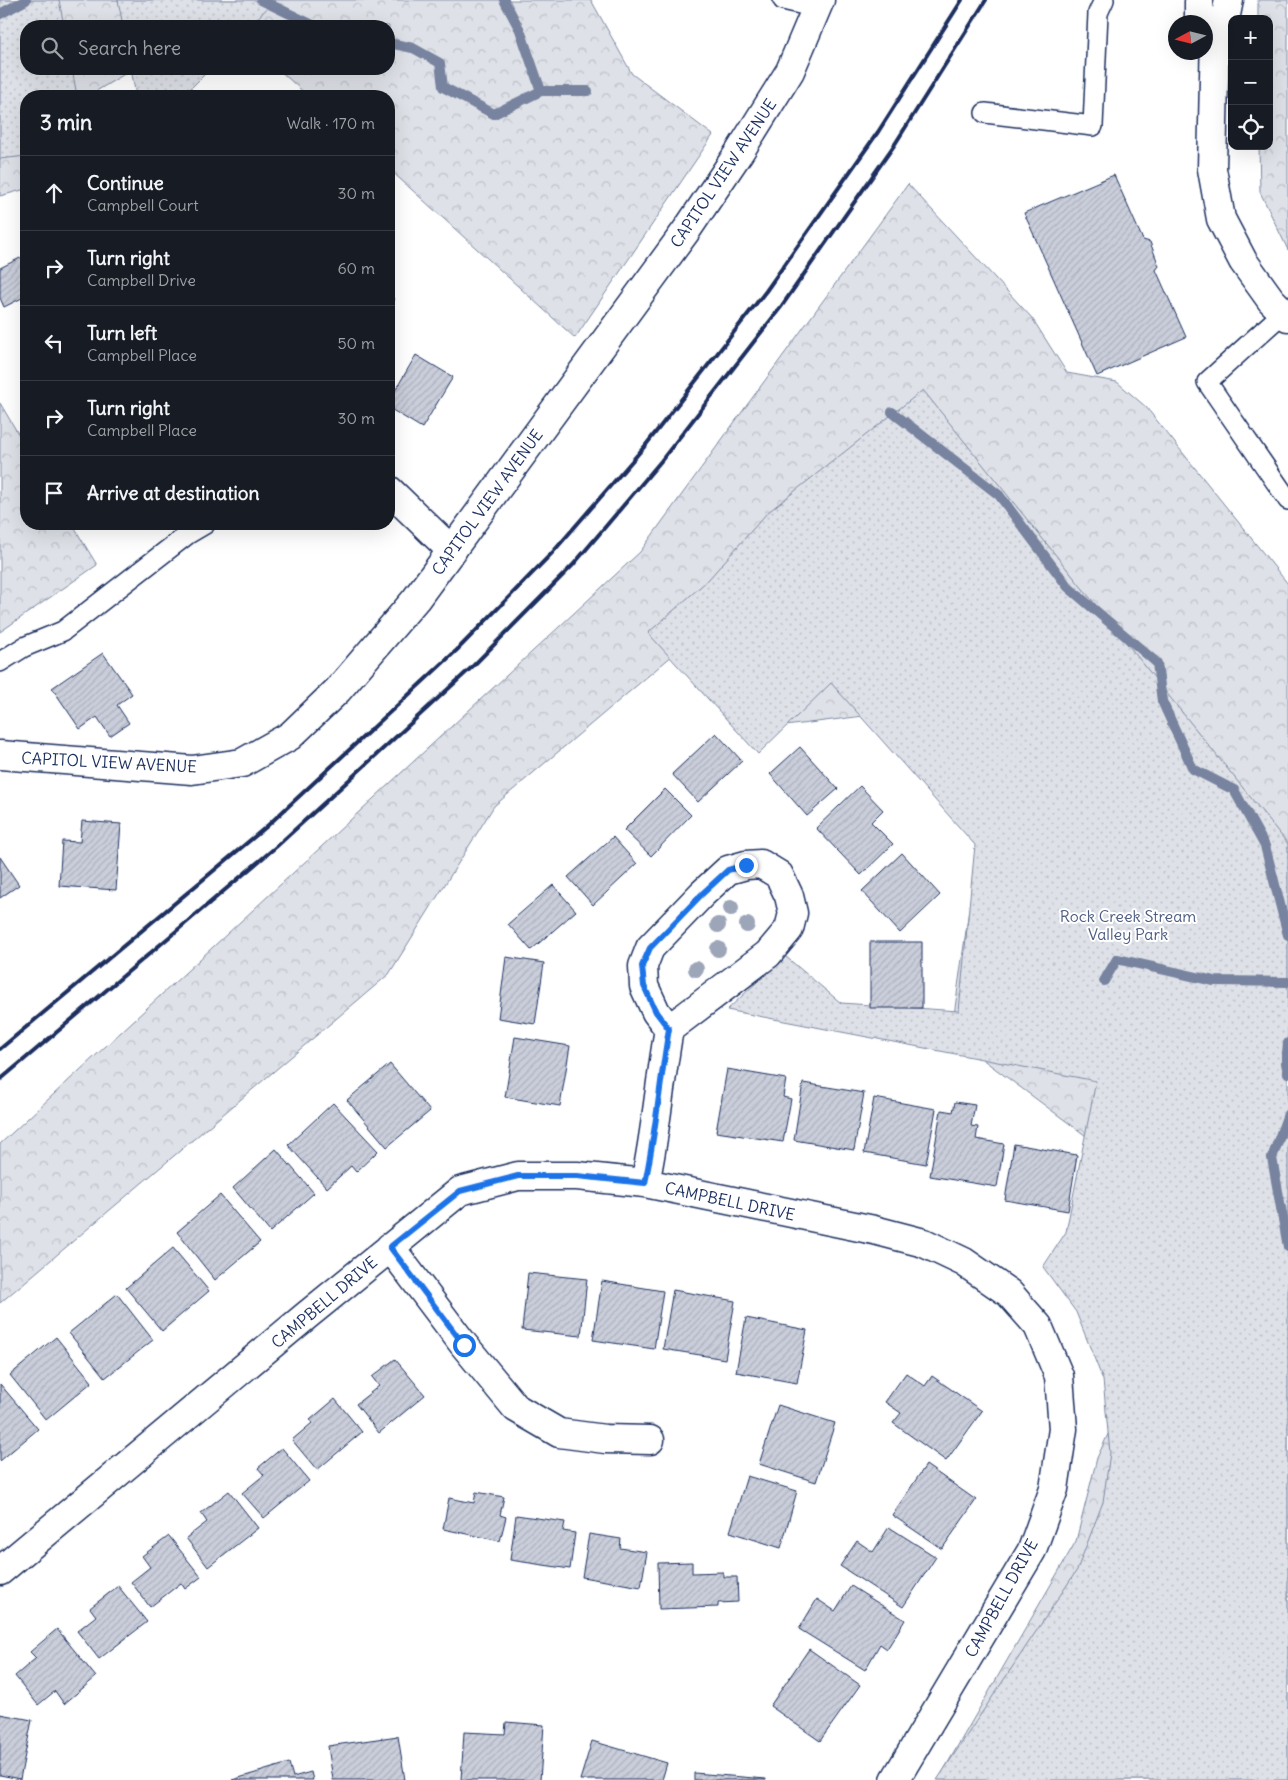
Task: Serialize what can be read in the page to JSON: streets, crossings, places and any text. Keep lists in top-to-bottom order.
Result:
{
  "streets": {
    "street": ["CAPITOL VIEW AVENUE", "CAMPBELL DRIVE"]
  },
  "parks": ["Rock Creek Stream Valley Park"],
  "north": "left",
  "page": {
    "map_buttons": ["+", "−"],
    "search": "Search here",
    "heading": ["3 min", "Walk · 170 m"],
    "list": [
      ["Continue", "Campbell Court", "30 m"],
      ["Turn right", "Campbell Drive", "60 m"],
      ["Turn left", "Campbell Place", "50 m"],
      ["Turn right", "Campbell Place", "30 m"],
      "Arrive at destination"
    ]
  }
}
